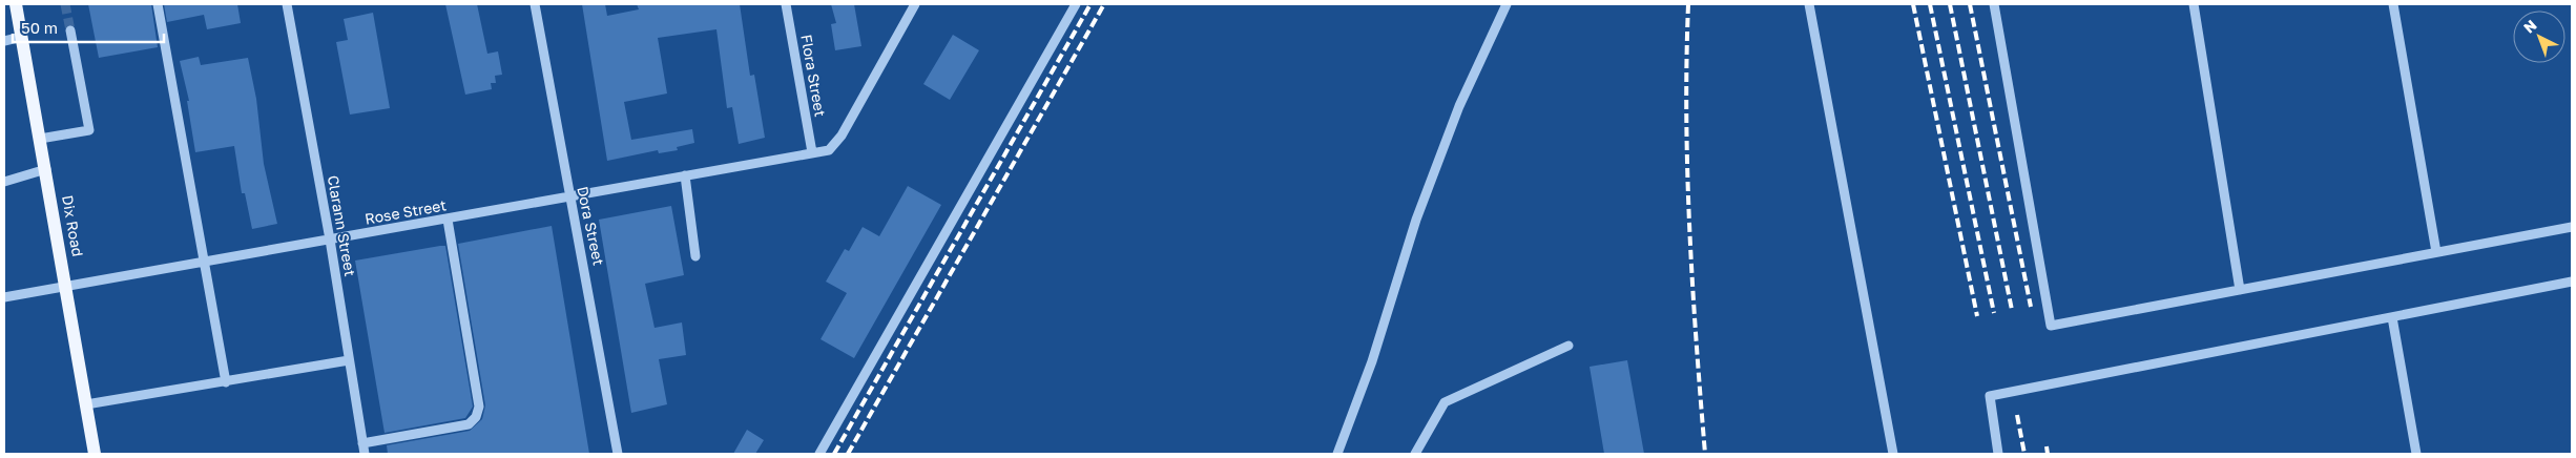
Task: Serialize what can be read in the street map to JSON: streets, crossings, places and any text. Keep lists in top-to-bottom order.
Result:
{
  "streets": {
    "main road": ["Dix Road"],
    "street": [
      "Flora Street",
      "Rose Street",
      "Clarann Street",
      "Dora Street"
    ]
  },
  "crossings": [
    ["Flora Street", "Rose Street"],
    ["Rose Street", "Dix Road"],
    ["Rose Street", "Clarann Street"],
    ["Rose Street", "Dora Street"]
  ],
  "scale_bar": "50 m",
  "north": "top left"
}
